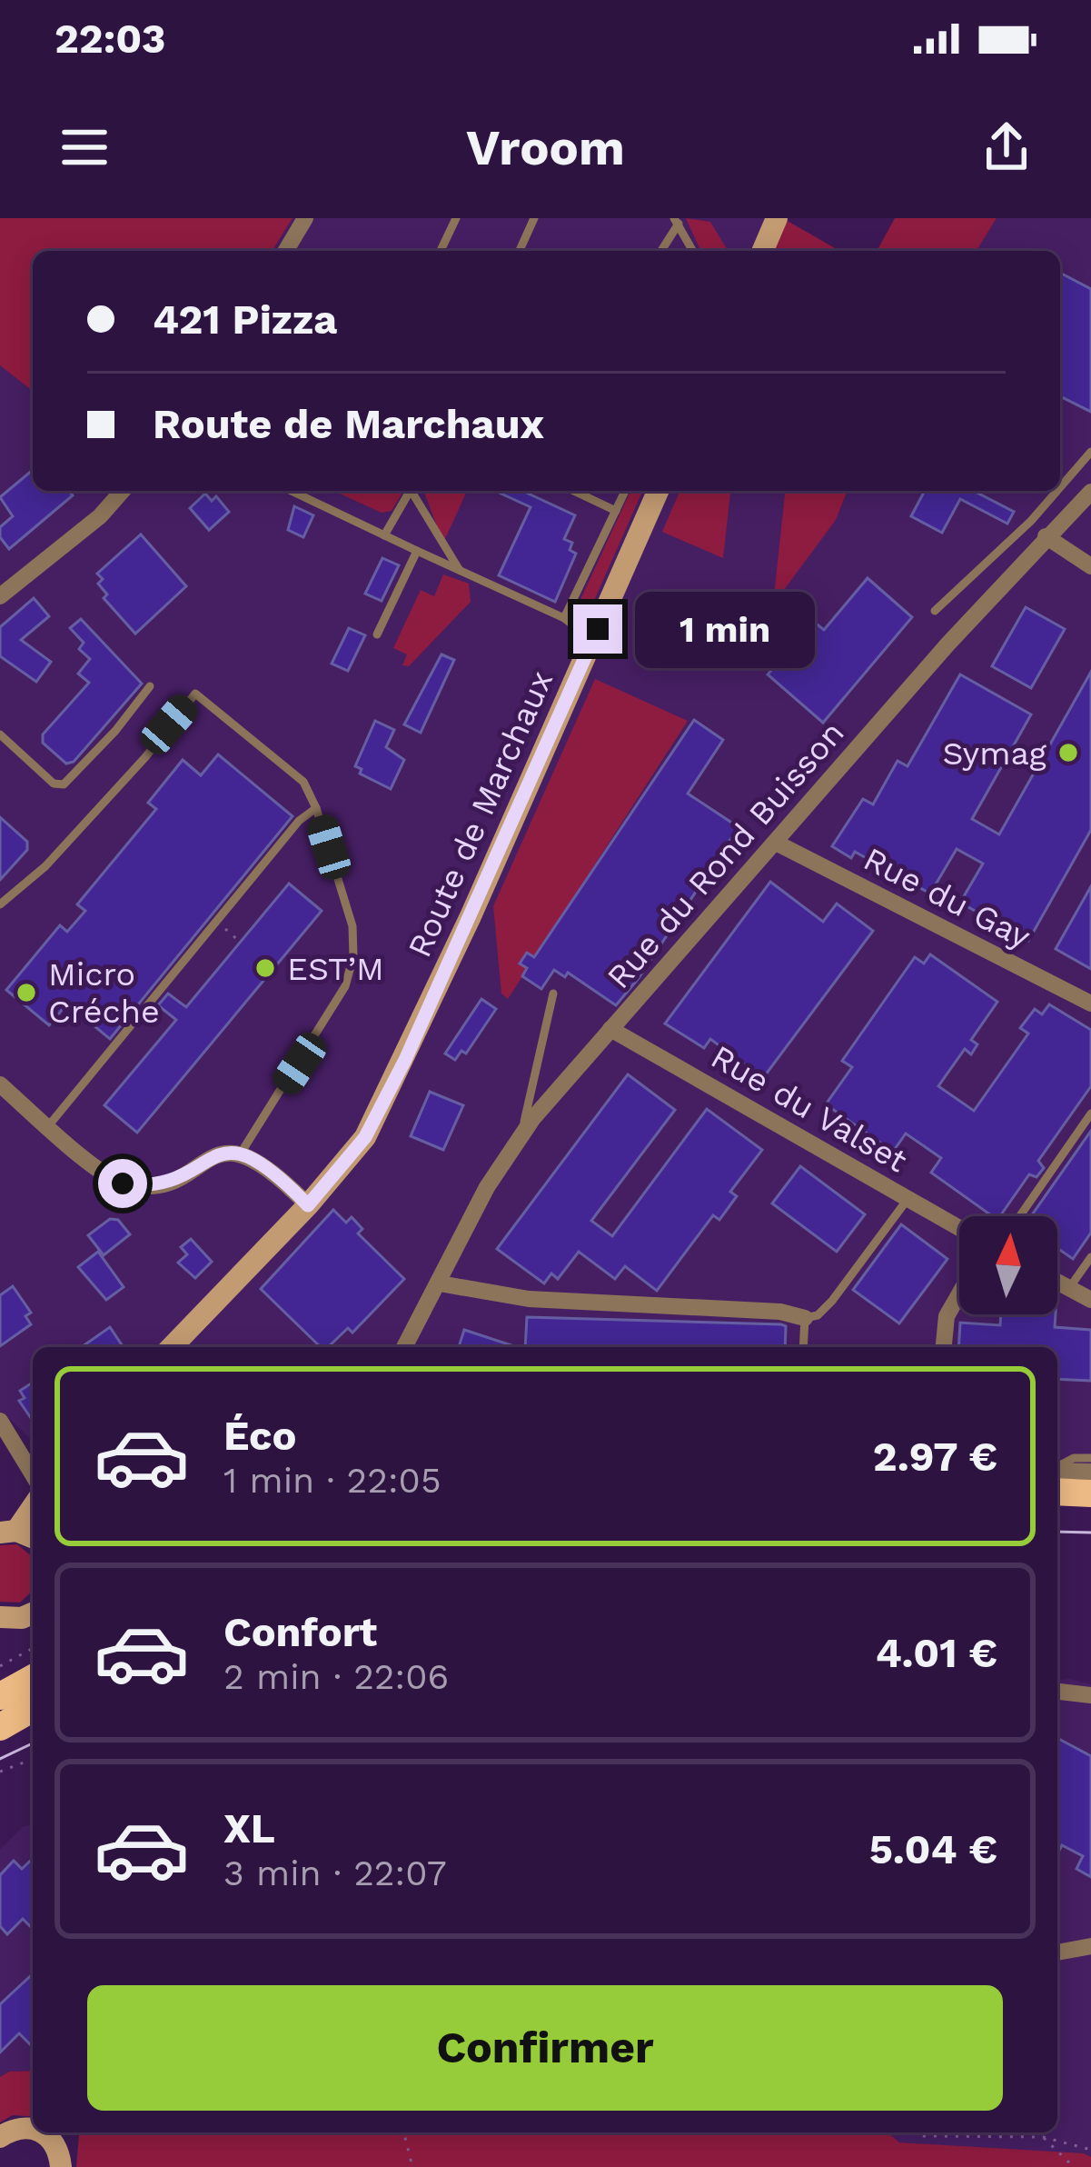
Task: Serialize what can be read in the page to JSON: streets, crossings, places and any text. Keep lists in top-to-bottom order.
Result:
{
  "streets": {
    "main road": ["Route de Marchaux"],
    "street": ["Rue du Rond Buisson", "Rue du Gay", "Rue du Valset"]
  },
  "crossings": [
    ["Rue du Rond Buisson", "Rue du Gay"],
    ["Rue du Rond Buisson", "Rue du Valset"]
  ],
  "places": ["Symag", "EST’M", "Micro Créche"],
  "north": "top",
  "page": {
    "status": "22:03",
    "header": "Vroom",
    "banner": ["421 Pizza", "Route de Marchaux"],
    "bubble": "1 min",
    "list": [
      {
        "name": "Éco",
        "note": "1 min · 22:05",
        "value": "2.97 €"
      },
      {
        "name": "Confort",
        "note": "2 min · 22:06",
        "value": "4.01 €"
      },
      {
        "name": "XL",
        "note": "3 min · 22:07",
        "value": "5.04 €"
      }
    ],
    "buttons": "Confirmer"
  }
}
